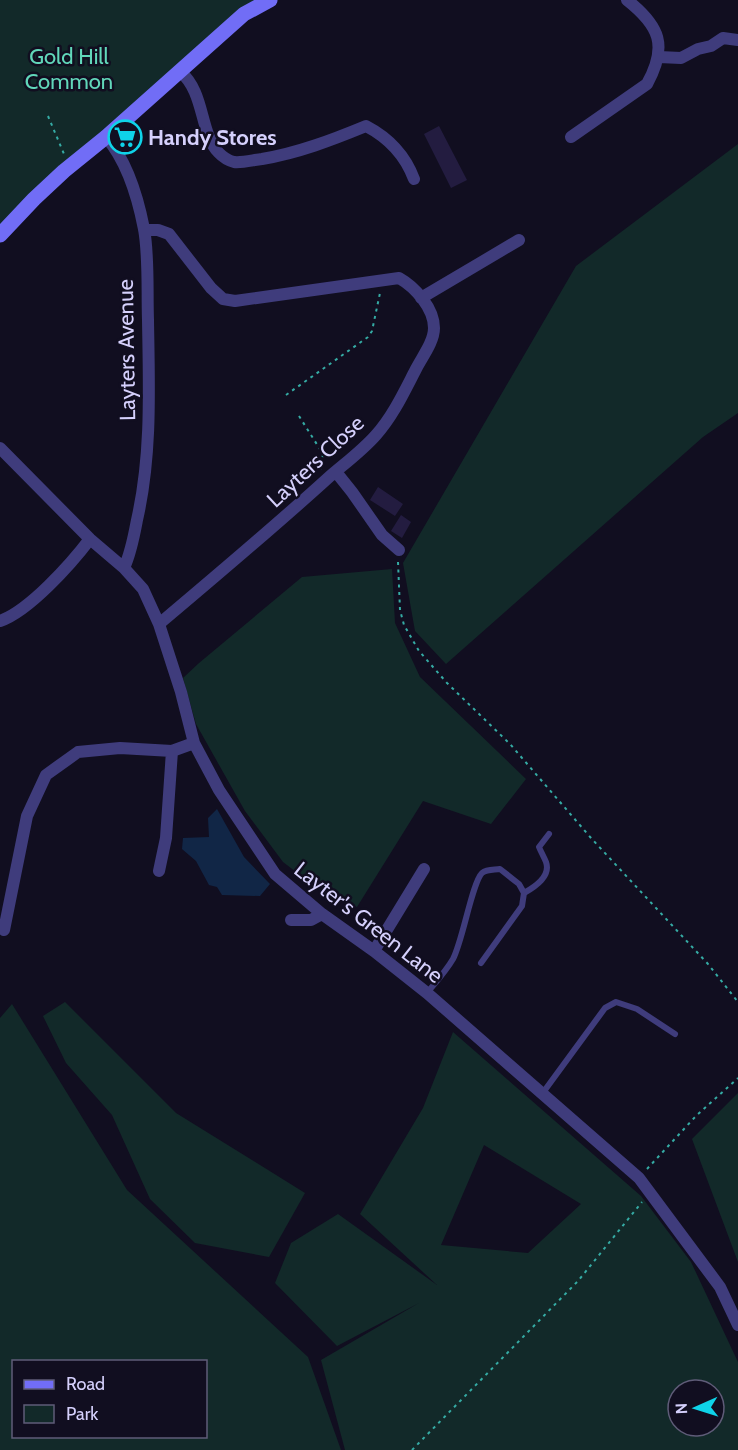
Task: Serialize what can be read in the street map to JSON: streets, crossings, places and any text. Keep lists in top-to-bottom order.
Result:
{
  "streets": {
    "street": ["Layters Avenue", "Layters Close", "Layter's Green Lane"]
  },
  "crossings": [
    ["Layters Avenue", "Layters Close"],
    ["Layters Avenue", "Layter's Green Lane"],
    ["Layters Close", "Layter's Green Lane"]
  ],
  "parks": ["Gold Hill Common"],
  "places": {
    "supermarket": ["Handy Stores"]
  },
  "legend": ["Road", "Park"],
  "north": "left"
}
